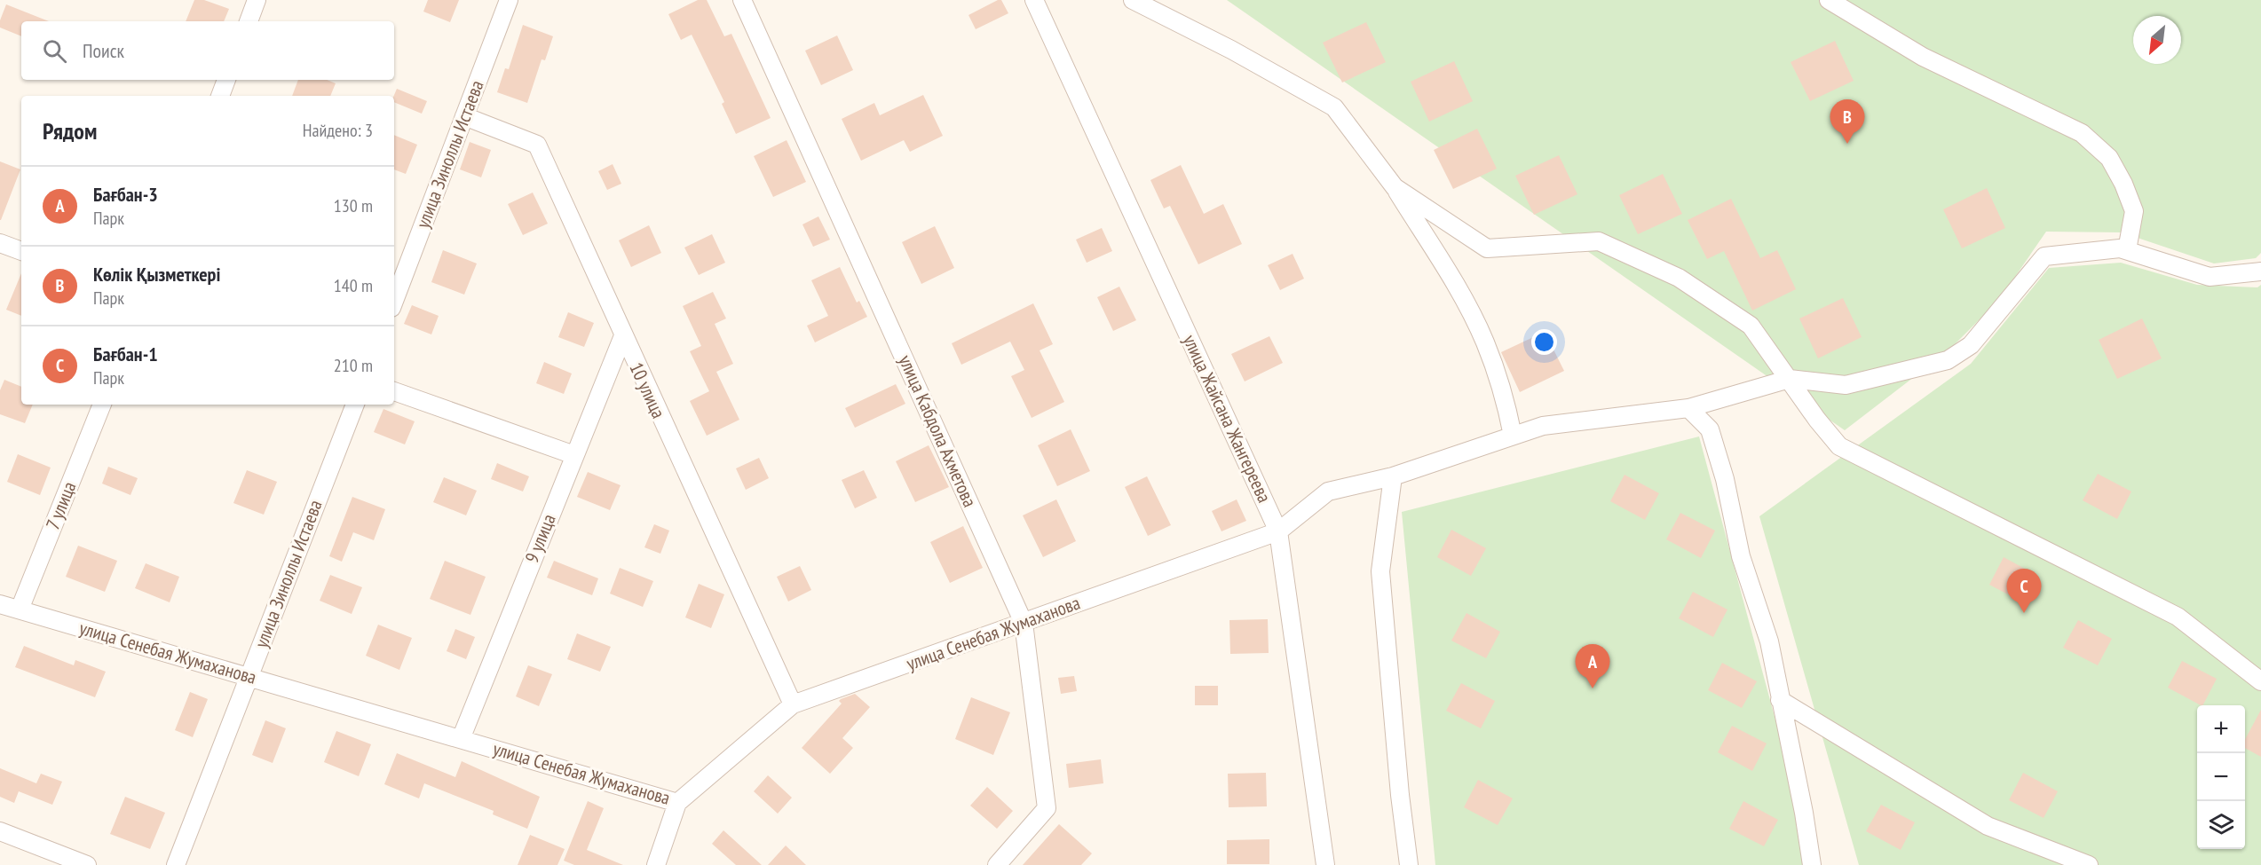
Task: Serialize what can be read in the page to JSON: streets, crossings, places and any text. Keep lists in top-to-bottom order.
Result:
{
  "streets": {
    "street": [
      "улица Зиноллы Истаева",
      "10 улица",
      "улица Жайсана Жангереева",
      "улица Кабдола Ахметова",
      "7 улица",
      "9 улица",
      "улица Сенебая Жумаханова"
    ]
  },
  "crossings": [
    ["улица Зиноллы Истаева", "10 улица"],
    ["улица Зиноллы Истаева", "улица Сенебая Жумаханова"],
    ["10 улица", "9 улица"],
    ["10 улица", "улица Сенебая Жумаханова"],
    ["улица Жайсана Жангереева", "улица Сенебая Жумаханова"],
    ["улица Кабдола Ахметова", "улица Сенебая Жумаханова"],
    ["7 улица", "улица Сенебая Жумаханова"],
    ["9 улица", "улица Сенебая Жумаханова"]
  ],
  "north": "bottom left",
  "page": {
    "search": "Поиск",
    "heading": ["Рядом", "Найдено: 3"],
    "pins": ["B", "C", "A"],
    "list": [
      {
        "mark": "A",
        "name": "Бағбан-3",
        "note": "Парк",
        "value": "130 m"
      },
      {
        "mark": "B",
        "name": "Көлік Қызметкері",
        "note": "Парк",
        "value": "140 m"
      },
      {
        "mark": "C",
        "name": "Бағбан-1",
        "note": "Парк",
        "value": "210 m"
      }
    ],
    "map_buttons": ["+", "−"]
  }
}
